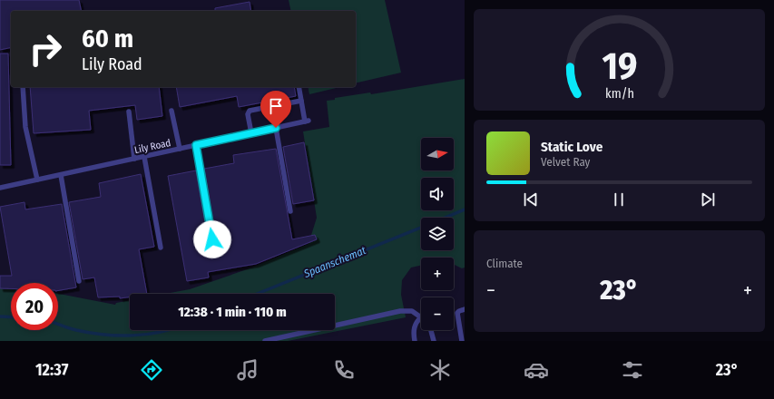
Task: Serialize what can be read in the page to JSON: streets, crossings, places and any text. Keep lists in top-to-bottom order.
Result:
{
  "streets": {
    "lane": ["Lily Road"]
  },
  "water": ["Spaanschemat"],
  "north": "right",
  "page": {
    "turn": ["60 m", "Lily Road"],
    "song": ["Static Love", "Velvet Ray"],
    "map_buttons": ["+", "−"],
    "tile": "Climate",
    "heat": ["−", "23°", "+"],
    "limit": "20",
    "trip": "12:38 · 1 min · 110 m",
    "tabs": ["12:37", "23°"],
    "gauge": ["19", "km/h"]
  }
}
